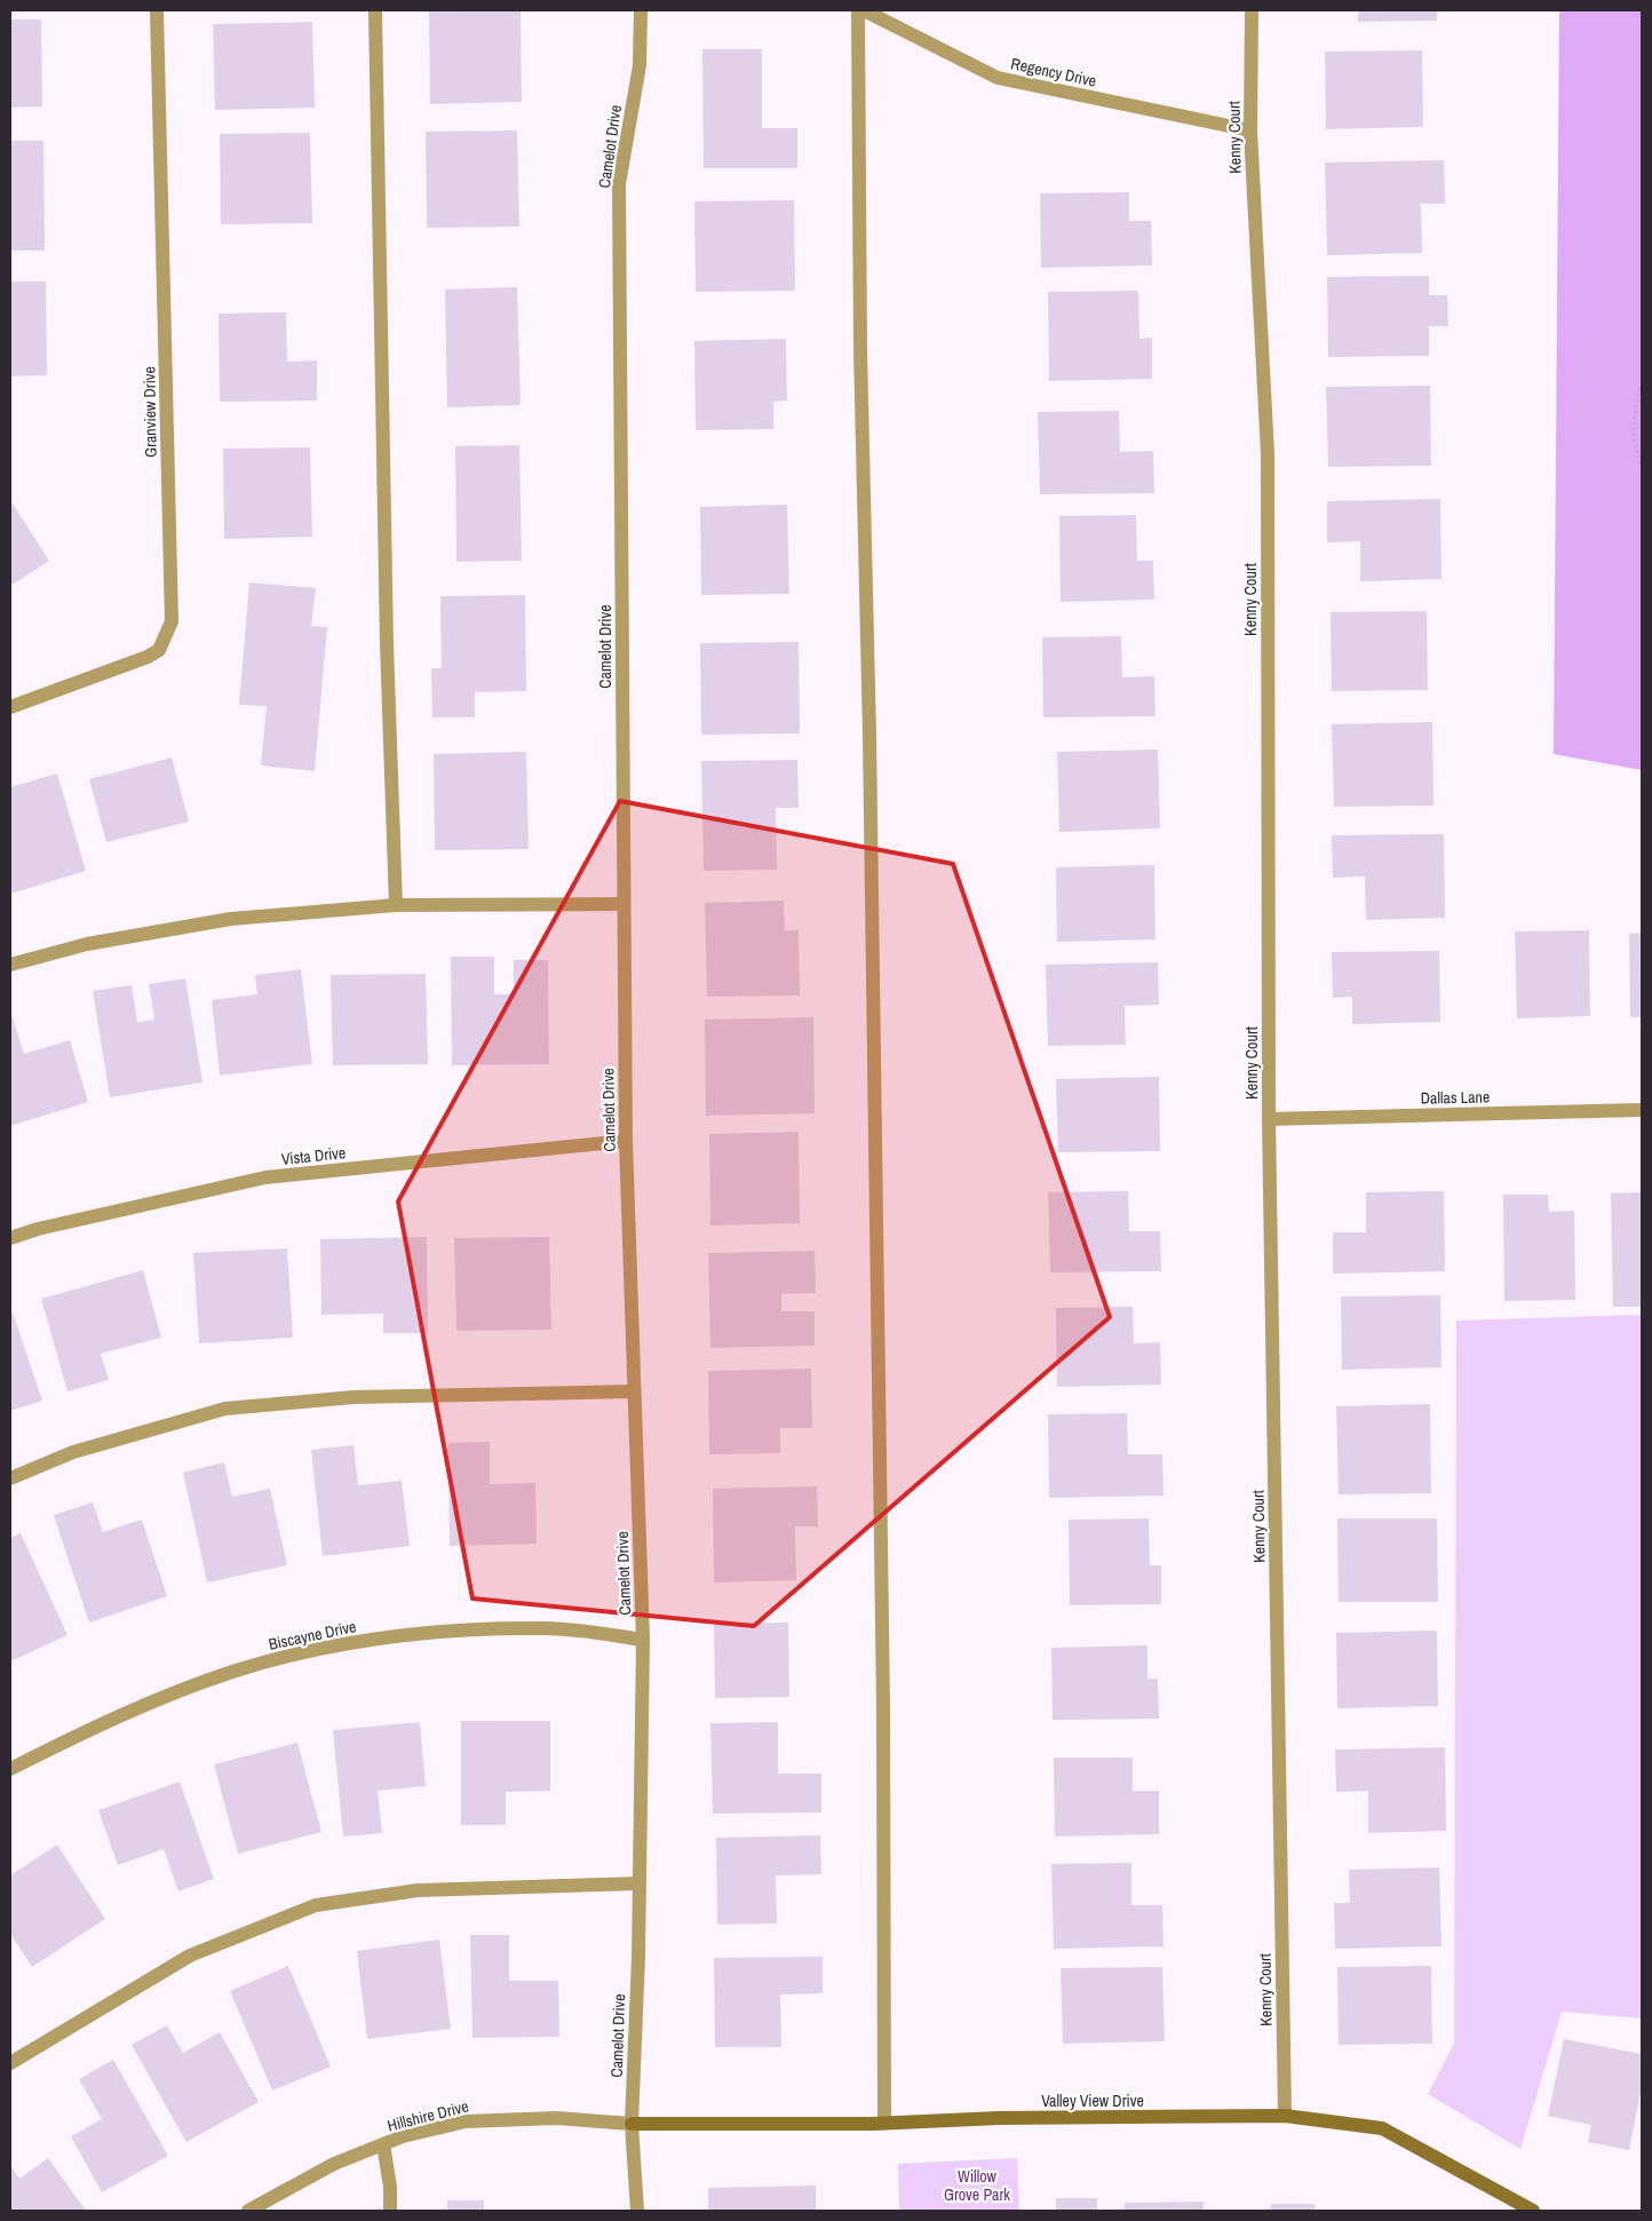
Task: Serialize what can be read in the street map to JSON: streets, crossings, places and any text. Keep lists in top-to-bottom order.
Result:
{
  "streets": {
    "street": [
      "Regency Drive",
      "Kenny Court",
      "Camelot Drive",
      "Granview Drive",
      "Dallas Lane",
      "Vista Drive",
      "Biscayne Drive",
      "Valley View Drive",
      "Hillshire Drive"
    ]
  },
  "crossings": [
    ["Regency Drive", "Kenny Court"],
    ["Kenny Court", "Dallas Lane"],
    ["Kenny Court", "Valley View Drive"],
    ["Camelot Drive", "Vista Drive"],
    ["Camelot Drive", "Biscayne Drive"],
    ["Camelot Drive", "Valley View Drive"],
    ["Camelot Drive", "Hillshire Drive"],
    ["Valley View Drive", "Hillshire Drive"]
  ],
  "parks": ["Willow Grove Park"]
}
